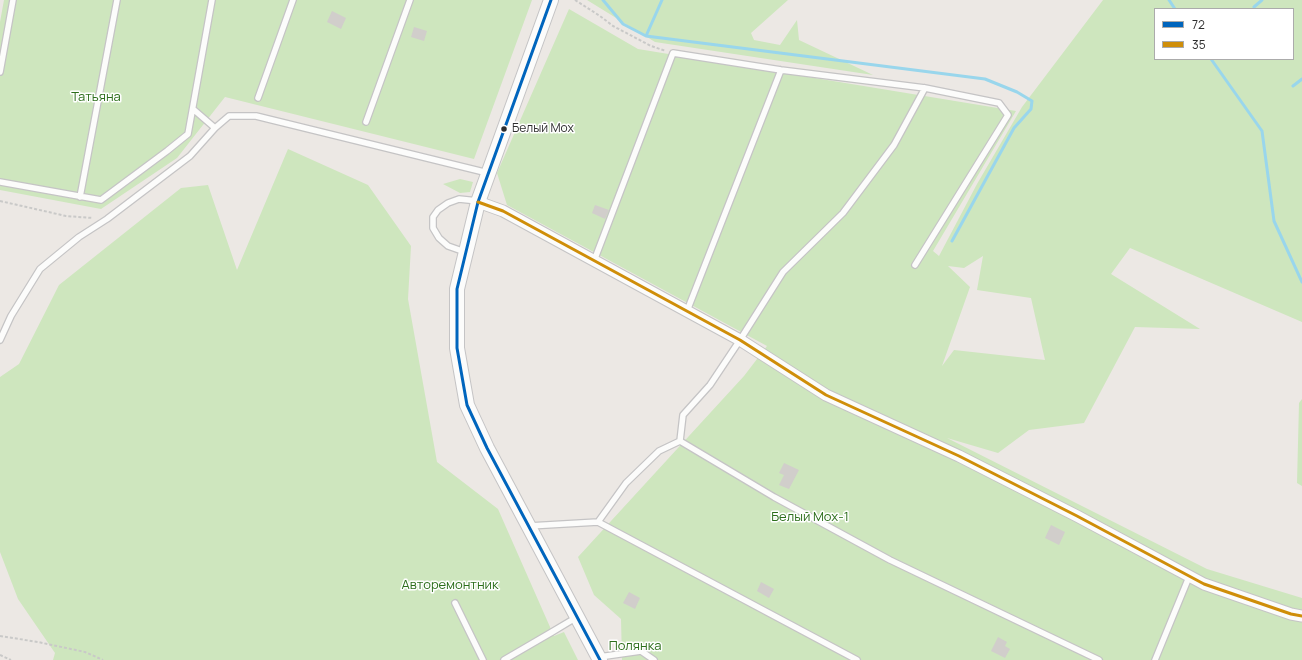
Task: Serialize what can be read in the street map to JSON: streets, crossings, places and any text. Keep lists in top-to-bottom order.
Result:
{
  "parks": [
    "Татьяна",
    "Белый Мох-1",
    "Авторемонтник",
    "Полянка"
  ],
  "places": ["Белый Мох"],
  "lines": ["transit line 72", "transit line 35"],
  "legend": ["72", "35"]
}
